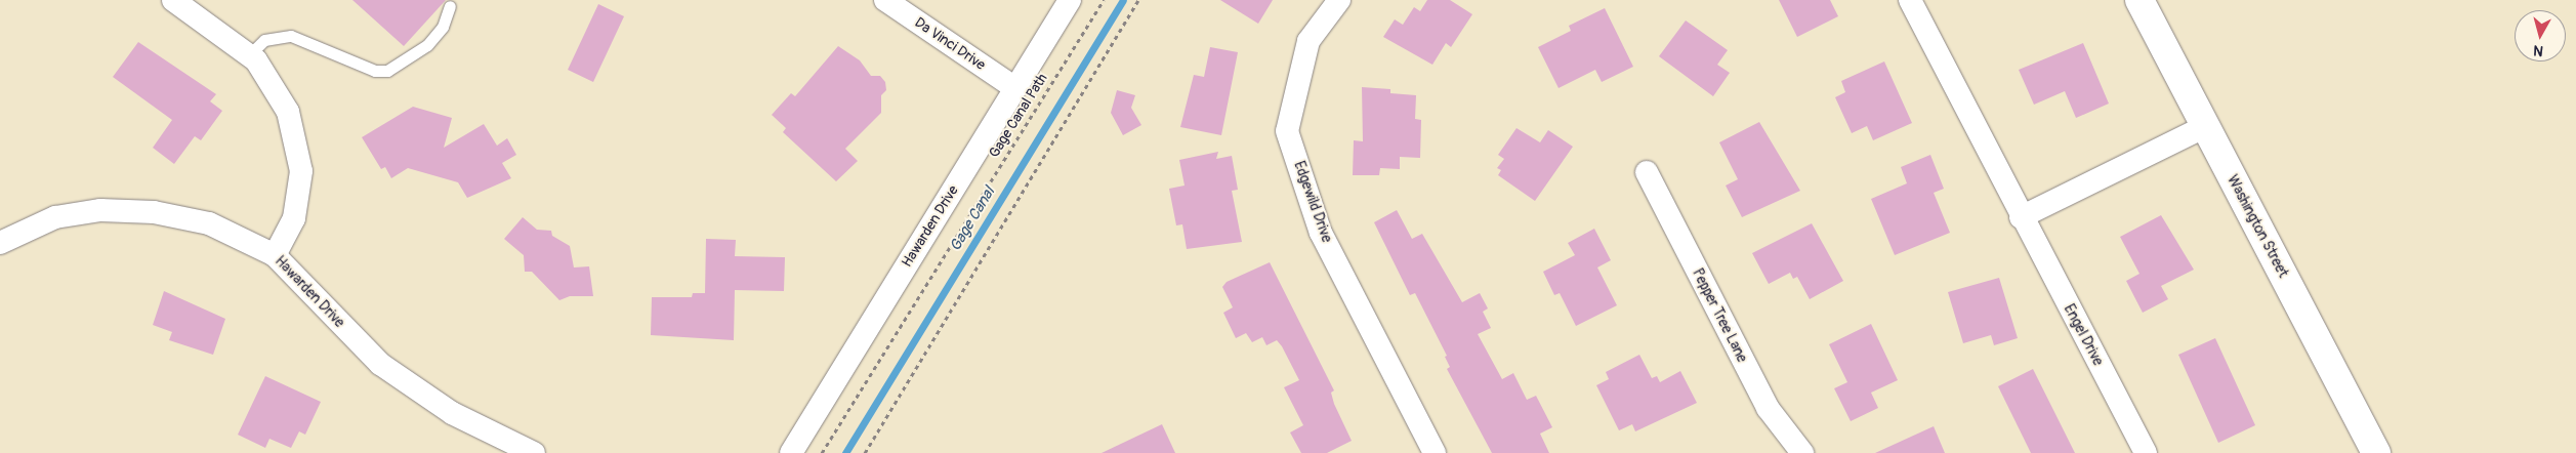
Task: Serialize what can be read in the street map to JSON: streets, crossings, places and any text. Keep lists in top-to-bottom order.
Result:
{
  "streets": {
    "main road": ["Washington Street"],
    "street": [
      "Da Vinci Drive",
      "Edgewild Drive",
      "Hawarden Drive",
      "Pepper Tree Lane",
      "Engel Drive"
    ],
    "path": ["Gage Canal Path"]
  },
  "crossings": [
    ["Da Vinci Drive", "Hawarden Drive"]
  ],
  "water": ["Gage Canal"],
  "north": "bottom"
}
